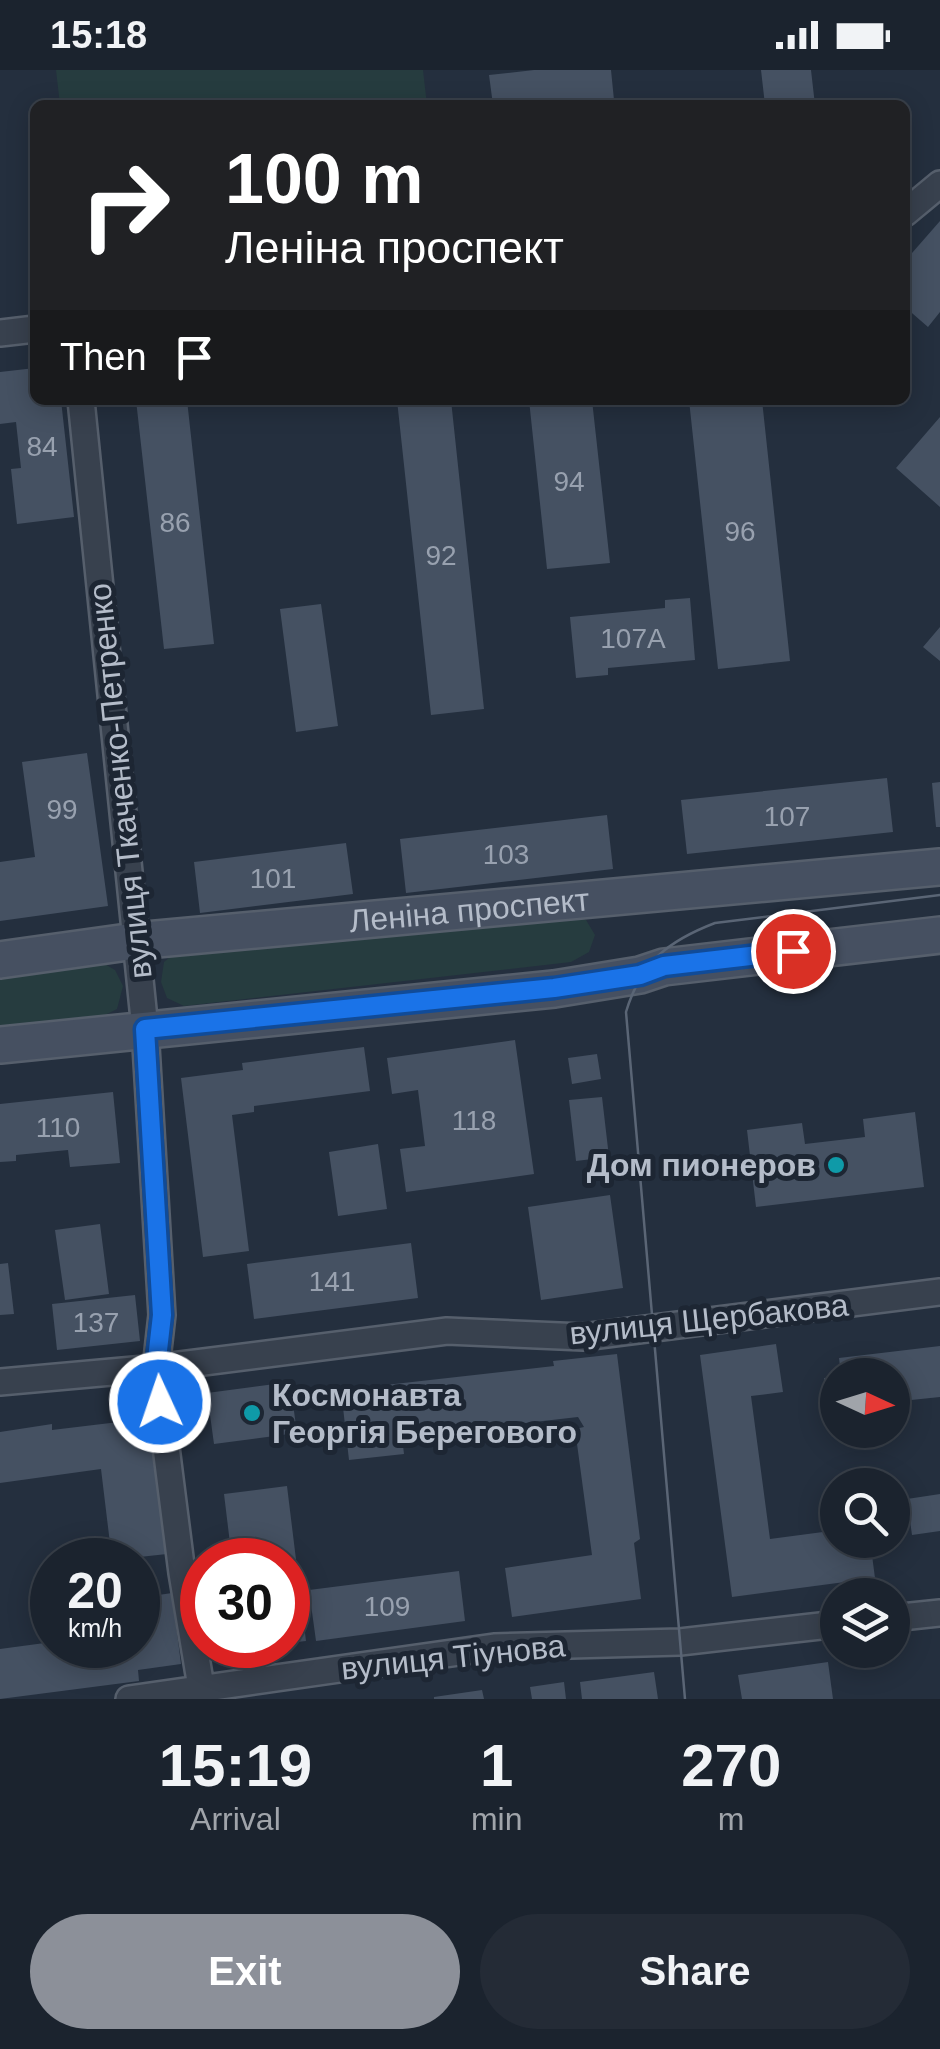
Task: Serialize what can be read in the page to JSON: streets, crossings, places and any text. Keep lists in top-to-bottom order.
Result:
{
  "streets": {
    "street": [
      "вулиця Ткаченко-Петренко",
      "Леніна проспект",
      "вулиця Щербакова",
      "вулиця Тіунова"
    ]
  },
  "crossings": [
    ["вулиця Ткаченко-Петренко", "Леніна проспект"],
    ["вулиця Ткаченко-Петренко", "вулиця Щербакова"],
    ["вулиця Ткаченко-Петренко", "вулиця Тіунова"]
  ],
  "places": ["Дом пионеров", "Космонавта Георгія Берегового"],
  "house_numbers": [
    "84",
    "94",
    "86",
    "96",
    "92",
    "107А",
    "99",
    "107",
    "103",
    "101",
    "118",
    "110",
    "141",
    "137",
    "109"
  ],
  "north": "right",
  "page": {
    "status": "15:18",
    "turn": ["100 m", "Леніна проспект"],
    "then": "Then",
    "speed": "20 km/h",
    "limit": "30",
    "eta": [
      "15:19",
      "Arrival",
      "1",
      "min",
      "270",
      "m"
    ],
    "buttons": ["Exit", "Share"]
  }
}
